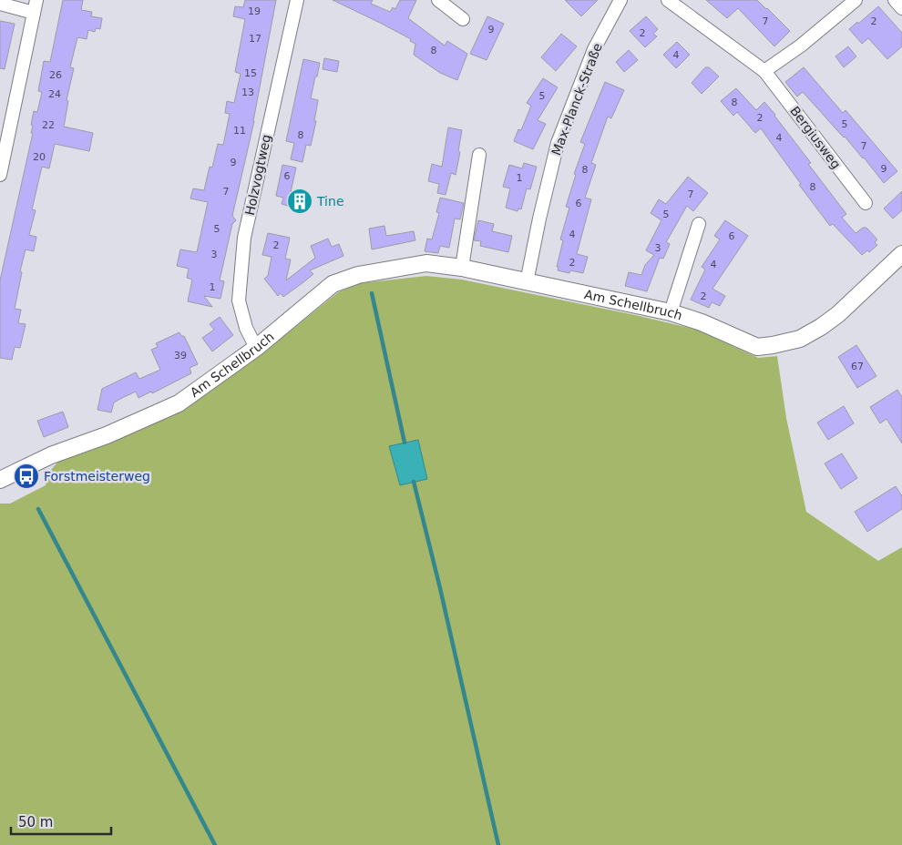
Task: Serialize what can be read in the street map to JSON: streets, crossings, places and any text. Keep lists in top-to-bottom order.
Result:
{
  "streets": {
    "street": [
      "Max-Planck-Straße",
      "Bergiusweg",
      "Holzvogtweg",
      "Am Schellbruch"
    ]
  },
  "crossings": [
    ["Max-Planck-Straße", "Am Schellbruch"],
    ["Holzvogtweg", "Am Schellbruch"]
  ],
  "places": {
    "building": ["Tine"],
    "bus stop": ["Forstmeisterweg"]
  },
  "house_numbers": [
    "19",
    "7",
    "2",
    "9",
    "2",
    "17",
    "8",
    "4",
    "15",
    "26",
    "13",
    "24",
    "5",
    "8",
    "2",
    "5",
    "22",
    "11",
    "8",
    "4",
    "7",
    "20",
    "9",
    "9",
    "8",
    "6",
    "1",
    "8",
    "7",
    "7",
    "6",
    "5",
    "5",
    "4",
    "6",
    "2",
    "3",
    "3",
    "2",
    "4",
    "1",
    "2",
    "39",
    "67"
  ],
  "scale_bar": "50 m"
}
